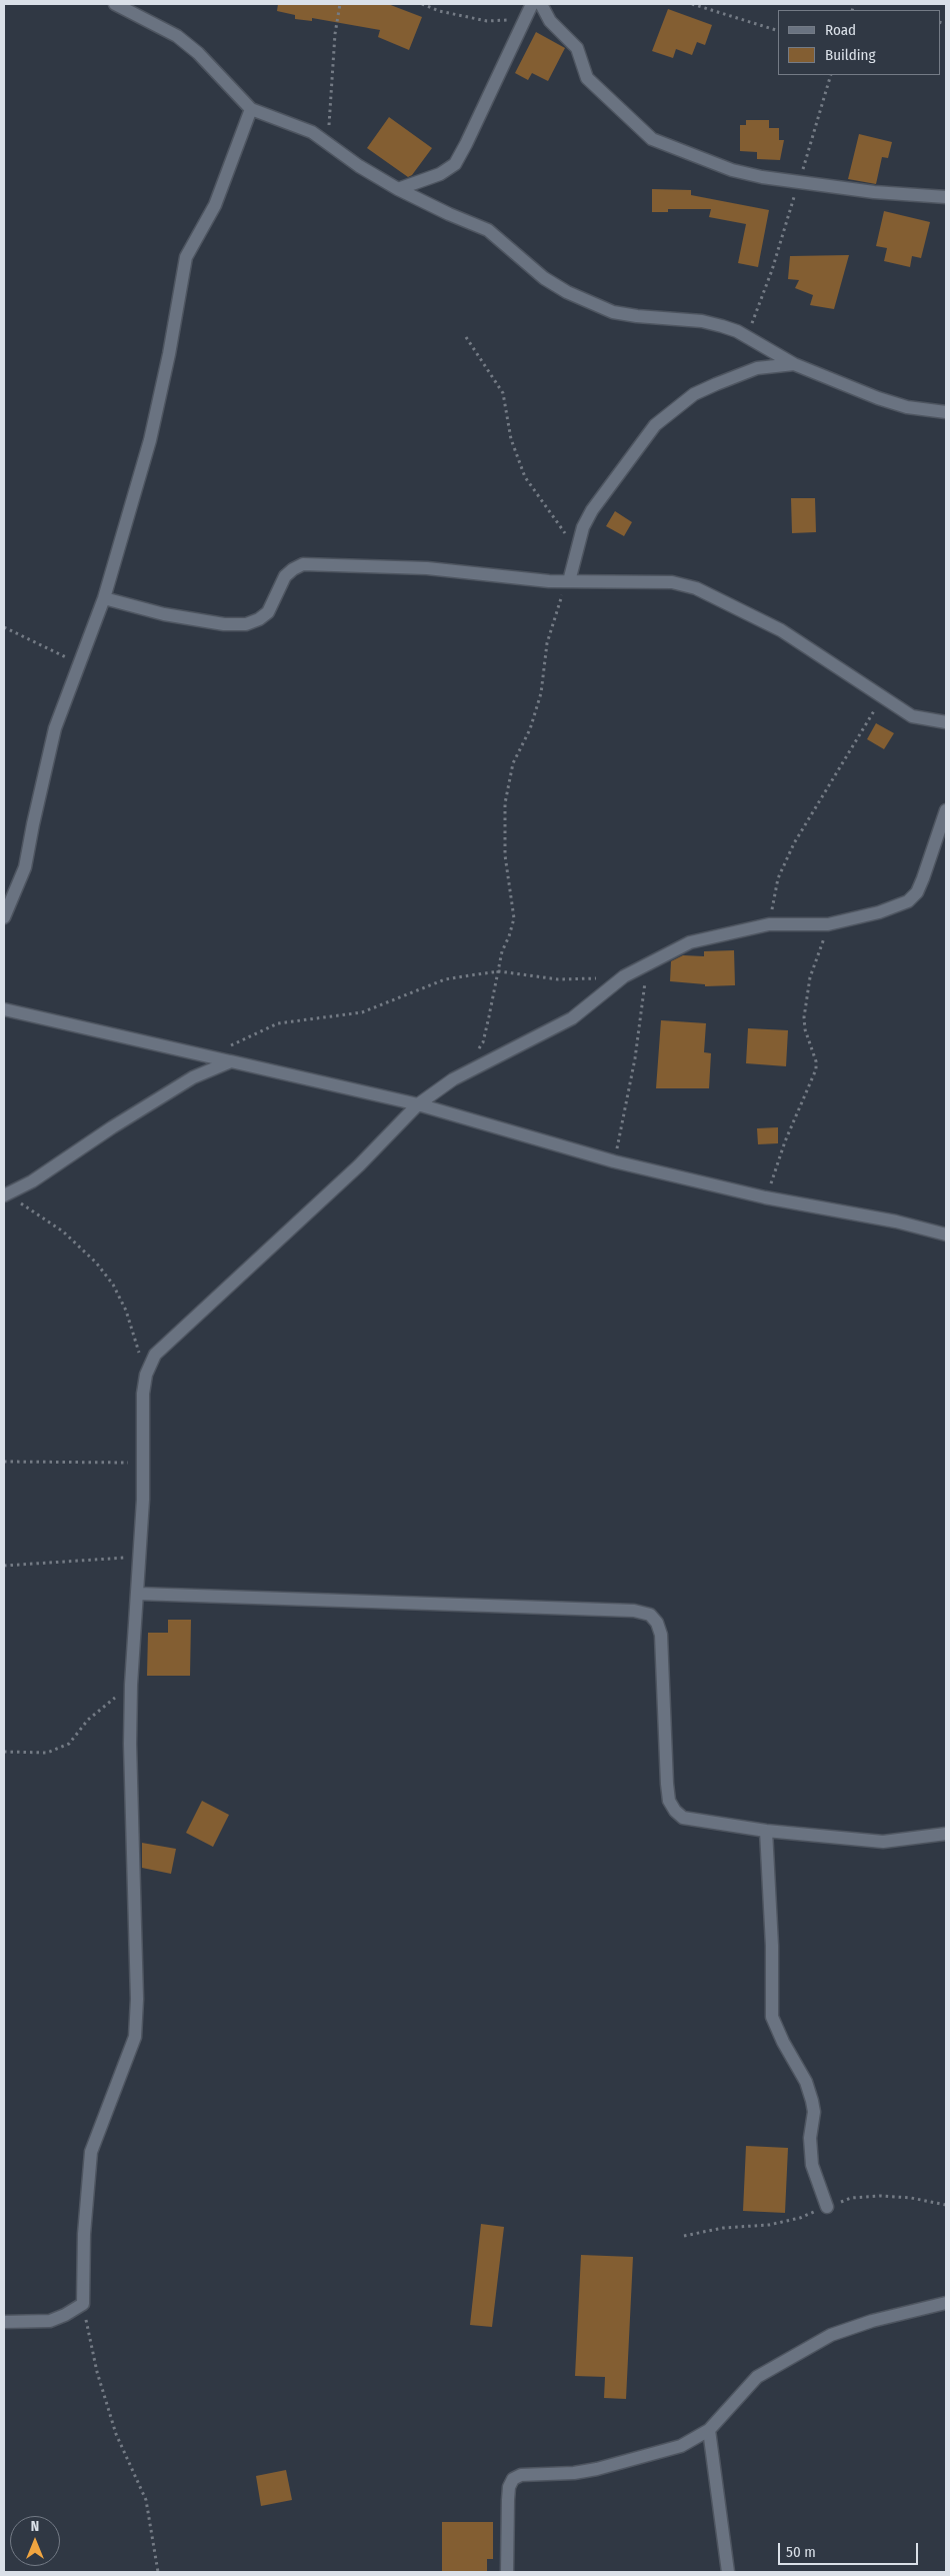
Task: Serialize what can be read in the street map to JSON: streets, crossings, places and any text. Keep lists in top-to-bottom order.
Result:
{
  "legend": ["Road", "Building"],
  "scale_bar": "50 m",
  "north": "top"
}
